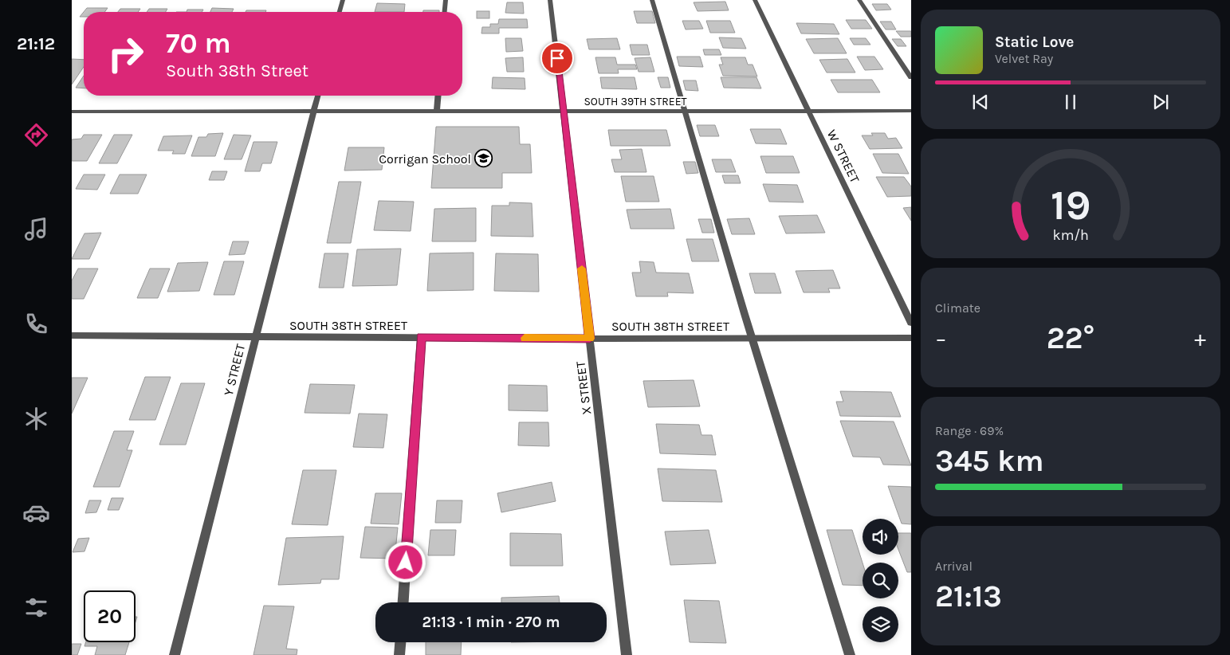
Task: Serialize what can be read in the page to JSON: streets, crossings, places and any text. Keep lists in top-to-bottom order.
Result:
{
  "streets": {
    "street": [
      "SOUTH 39TH STREET",
      "W STREET",
      "SOUTH 38TH STREET",
      "Y STREET",
      "X STREET"
    ]
  },
  "crossings": [
    ["SOUTH 39TH STREET", "W STREET"],
    ["SOUTH 39TH STREET", "Y STREET"],
    ["SOUTH 39TH STREET", "X STREET"],
    ["SOUTH 38TH STREET", "Y STREET"],
    ["SOUTH 38TH STREET", "X STREET"]
  ],
  "places": {
    "school or university": ["Corrigan School"]
  },
  "page": {
    "tabs": "21:12",
    "turn": ["70 m", "South 38th Street"],
    "song": ["Static Love", "Velvet Ray"],
    "tile": [
      "Climate",
      ["Range · 69%", "345 km"],
      ["Arrival", "21:13"]
    ],
    "heat": ["−", "22°", "+"],
    "limit": "20",
    "trip": "21:13 · 1 min · 270 m",
    "gauge": ["19", "km/h"]
  }
}
